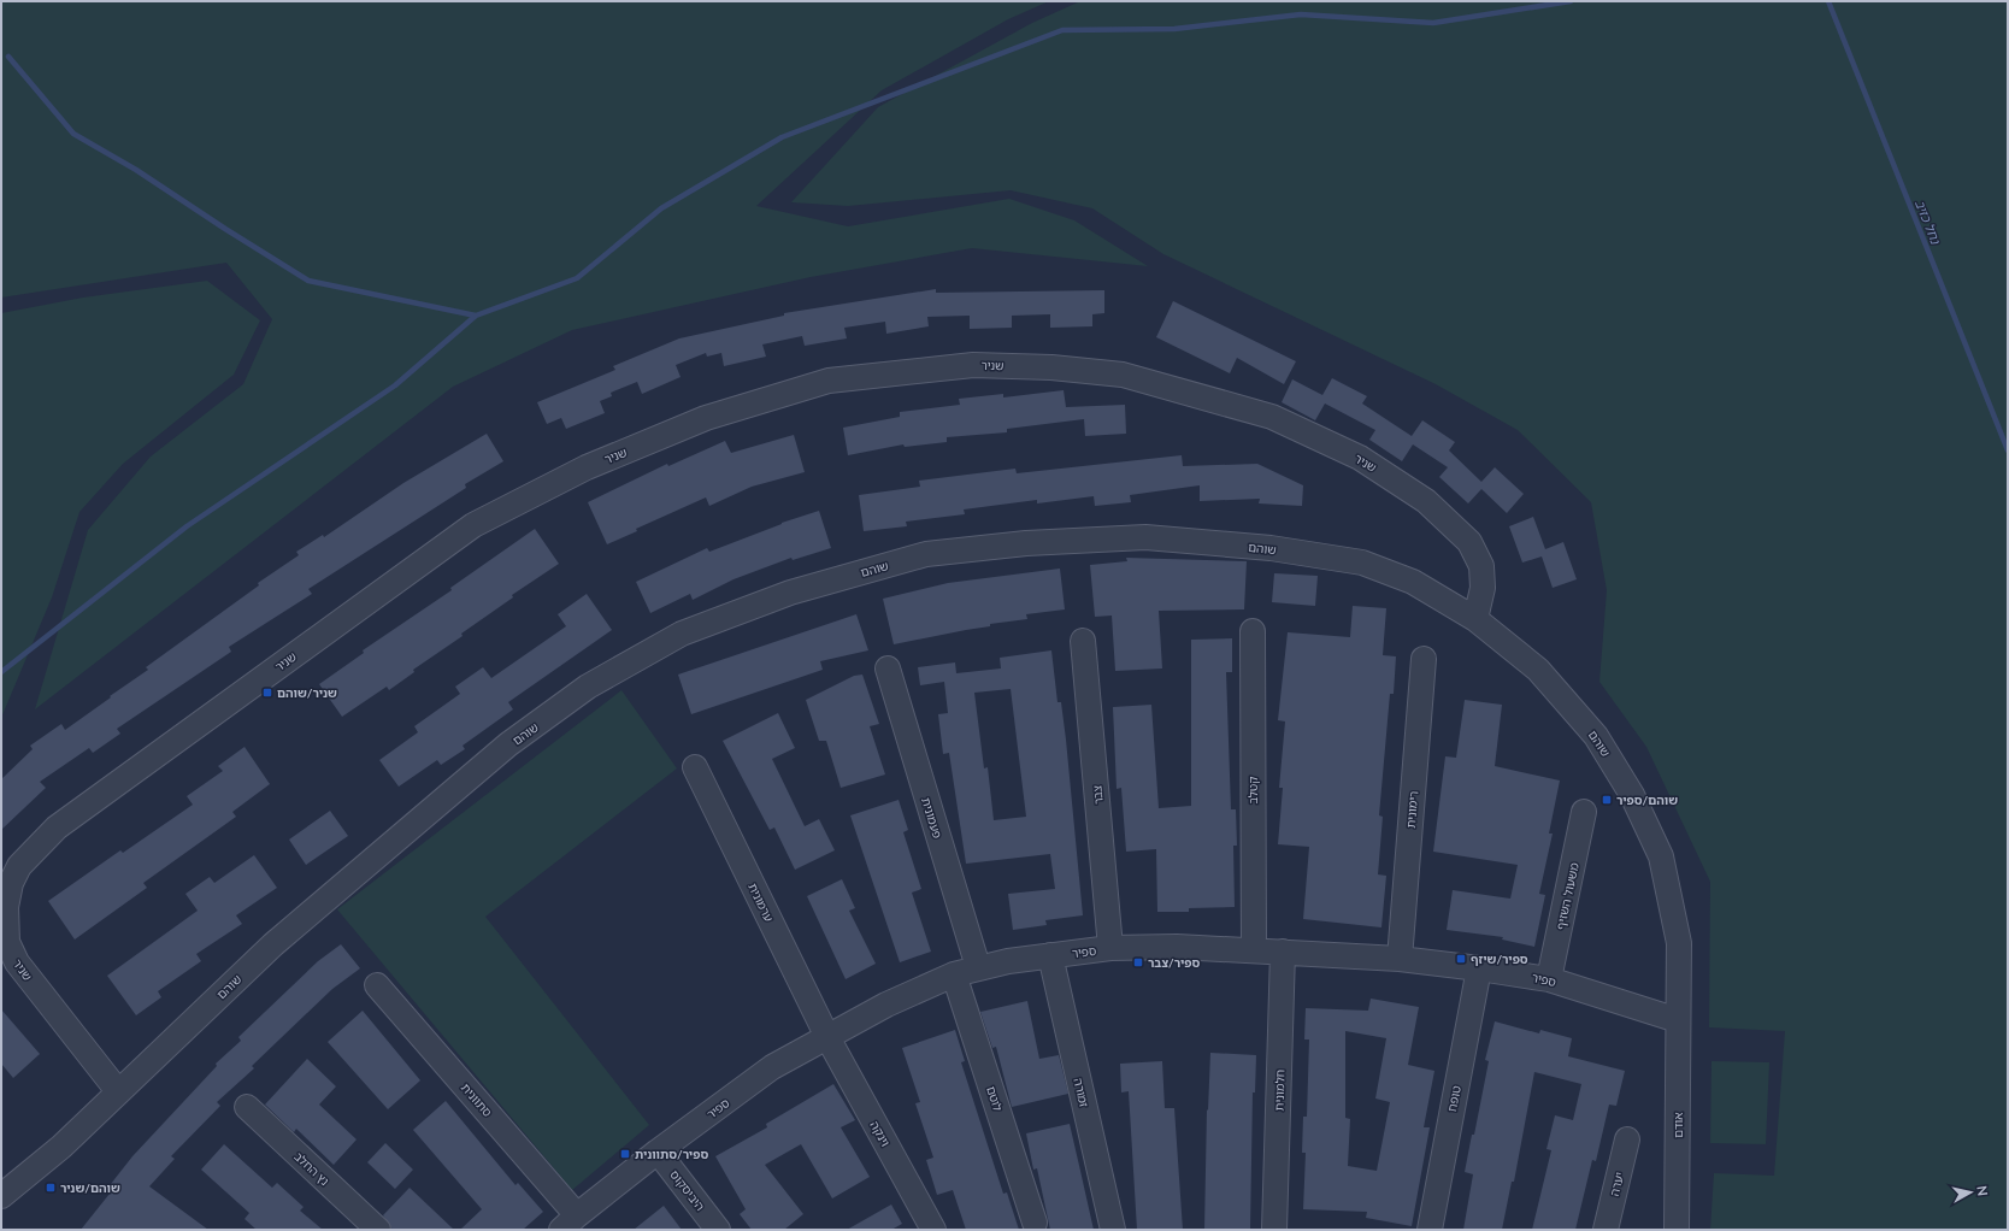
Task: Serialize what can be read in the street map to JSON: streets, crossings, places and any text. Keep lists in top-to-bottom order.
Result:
{
  "streets": {
    "street": [
      "שניר",
      "שוהם",
      "קטלב",
      "צבר",
      "רימונית",
      "פעמונית",
      "משעול השזיף",
      "ערמונית",
      "ספיר",
      "חלמונית",
      "זמורה",
      "לוטם",
      "טופח",
      "סתוונית",
      "אודם",
      "וינקה",
      "נץ החלב",
      "יערה",
      "היביסקוס"
    ]
  },
  "crossings": [
    ["שניר", "שוהם"],
    ["שוהם", "ספיר"],
    ["שוהם", "אודם"],
    ["קטלב", "ספיר"],
    ["צבר", "ספיר"],
    ["רימונית", "ספיר"],
    ["פעמונית", "ספיר"],
    ["משעול השזיף", "ספיר"],
    ["ערמונית", "ספיר"],
    ["ערמונית", "וינקה"],
    ["ספיר", "חלמונית"],
    ["ספיר", "זמורה"],
    ["ספיר", "לוטם"],
    ["ספיר", "טופח"],
    ["ספיר", "סתוונית"],
    ["ספיר", "אודם"],
    ["ספיר", "וינקה"],
    ["ספיר", "היביסקוס"]
  ],
  "water": ["נחל כזיב"],
  "places": {
    "transit": [
      "שניר/שוהם",
      "שוהם/ספיר",
      "ספיר/שיזף",
      "ספיר/צבר",
      "ספיר/סתוונית",
      "שוהם/שניר"
    ]
  },
  "north": "right"
}
